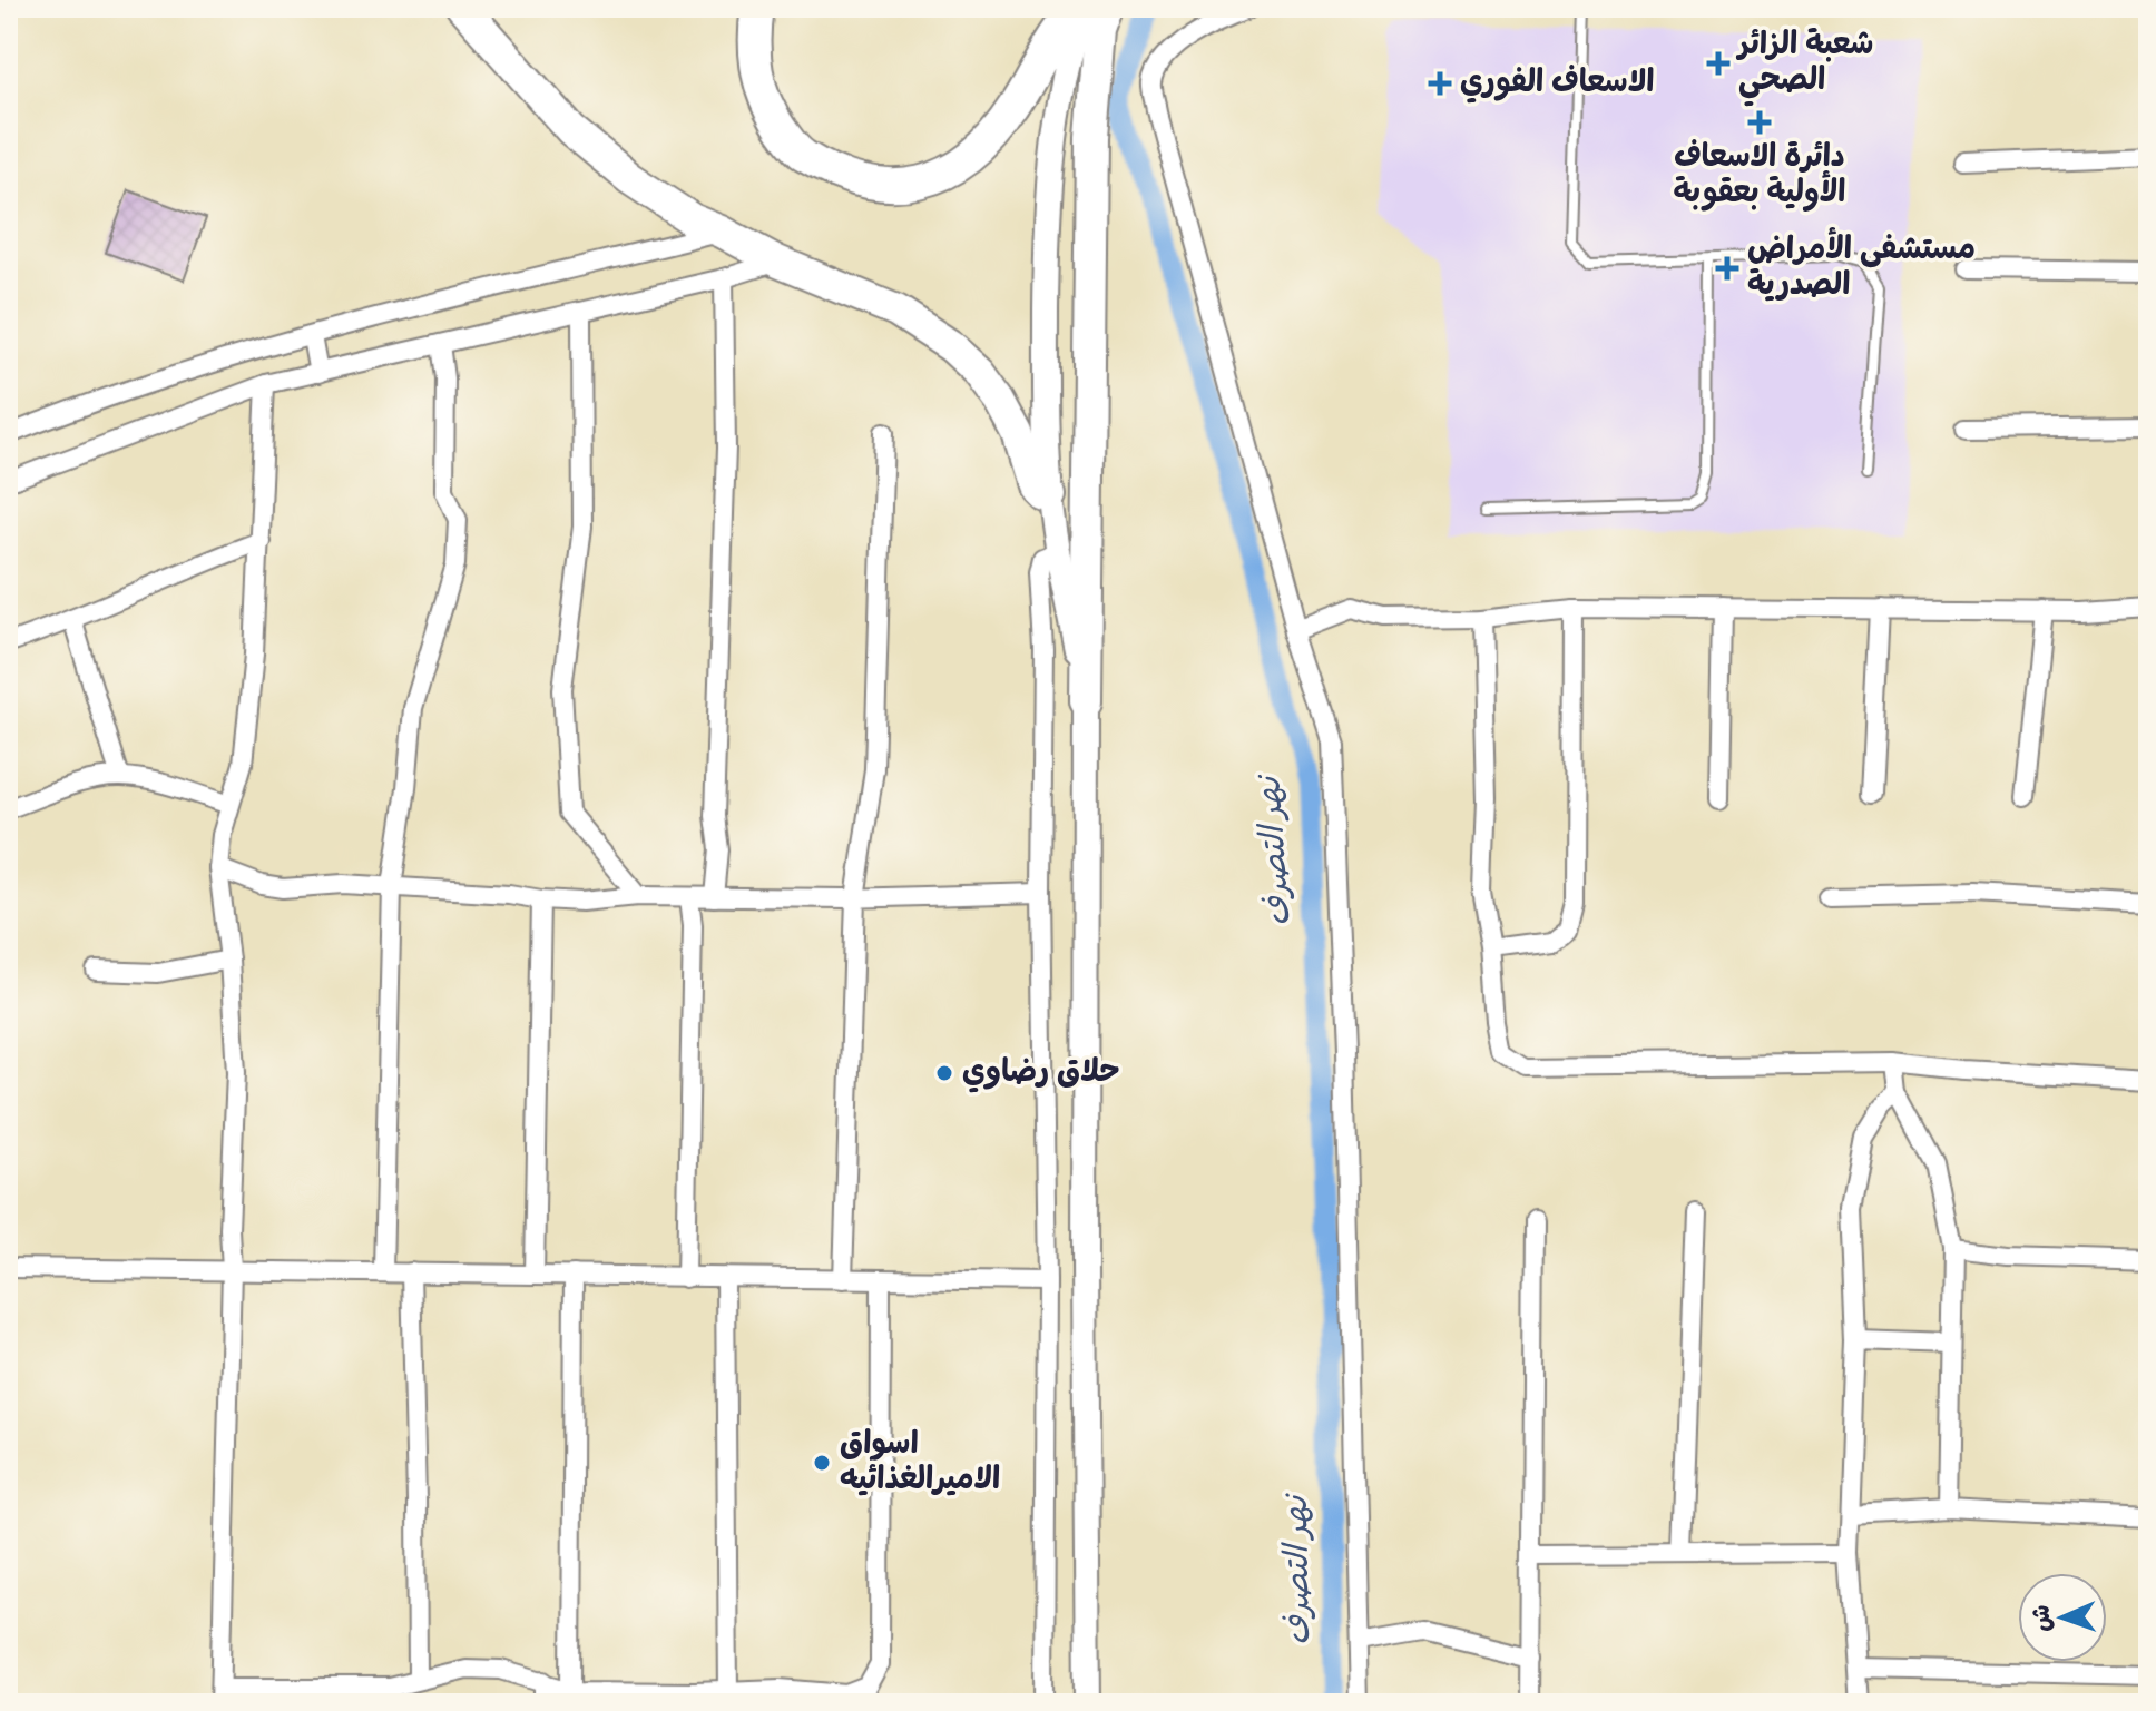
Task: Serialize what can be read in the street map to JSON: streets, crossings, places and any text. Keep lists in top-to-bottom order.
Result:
{
  "water": ["نهر التصرف"],
  "places": {
    "health": [
      "شعبة الزائر الصحي",
      "الاسعاف الفوري",
      "دائرة الاسعاف الأولية بعقوبة",
      "مستشفى الأمراض الصدرية"
    ],
    "other": ["حلاق رضاوي", "اسواق الاميرالغذائيه"]
  },
  "north": "left"
}
